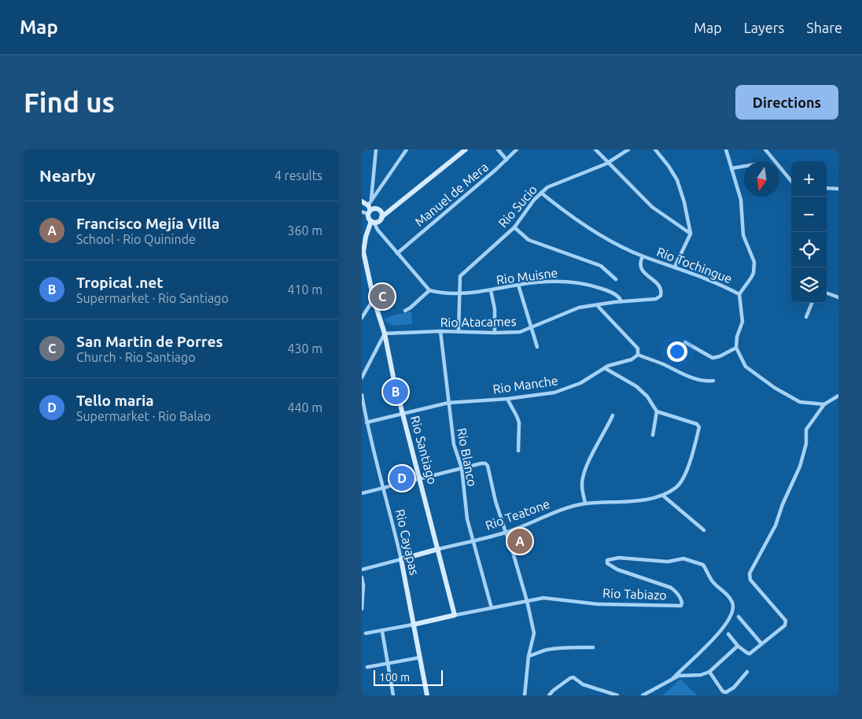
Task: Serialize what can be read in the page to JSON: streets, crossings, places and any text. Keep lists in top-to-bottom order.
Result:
{
  "streets": {
    "street": [
      "Manuel de Mera",
      "Rio Sucio",
      "Rio Tochingue",
      "Rio Muisne",
      "Rio Atacames",
      "Rio Manche",
      "Rio Santiago",
      "Rio Blanco",
      "Rio Teatone",
      "Rio Cayapas",
      "Rio Tabiazo"
    ]
  },
  "crossings": [
    ["Rio Sucio", "Rio Tochingue"],
    ["Rio Sucio", "Rio Muisne"],
    ["Rio Sucio", "Rio Atacames"],
    ["Rio Tochingue", "Rio Atacames"],
    ["Rio Muisne", "Rio Atacames"],
    ["Rio Atacames", "Rio Santiago"],
    ["Rio Atacames", "Rio Blanco"],
    ["Rio Manche", "Rio Santiago"],
    ["Rio Manche", "Rio Blanco"],
    ["Rio Manche", "Rio Cayapas"],
    ["Rio Santiago", "Rio Teatone"],
    ["Rio Santiago", "Rio Tabiazo"],
    ["Rio Blanco", "Rio Teatone"],
    ["Rio Blanco", "Rio Tabiazo"],
    ["Rio Teatone", "Rio Cayapas"],
    ["Rio Cayapas", "Rio Tabiazo"]
  ],
  "scale_bar": "100 m",
  "north": "bottom",
  "page": {
    "header": "Map",
    "nav": ["Map", "Layers", "Share"],
    "buttons": "Directions",
    "title": "Find us",
    "heading": ["Nearby", "4 results"],
    "map_buttons": ["+", "−"],
    "list": [
      {
        "mark": "A",
        "name": "Francisco Mejía Villa",
        "note": "School · Rio Quininde",
        "value": "360 m"
      },
      {
        "mark": "B",
        "name": "Tropical .net",
        "note": "Supermarket · Rio Santiago",
        "value": "410 m"
      },
      {
        "mark": "C",
        "name": "San Martin de Porres",
        "note": "Church · Rio Santiago",
        "value": "430 m"
      },
      {
        "mark": "D",
        "name": "Tello maria",
        "note": "Supermarket · Rio Balao",
        "value": "440 m"
      }
    ],
    "pins": [
      "C",
      "B",
      "D",
      "A"
    ],
    "scale": "100 m"
  }
}
